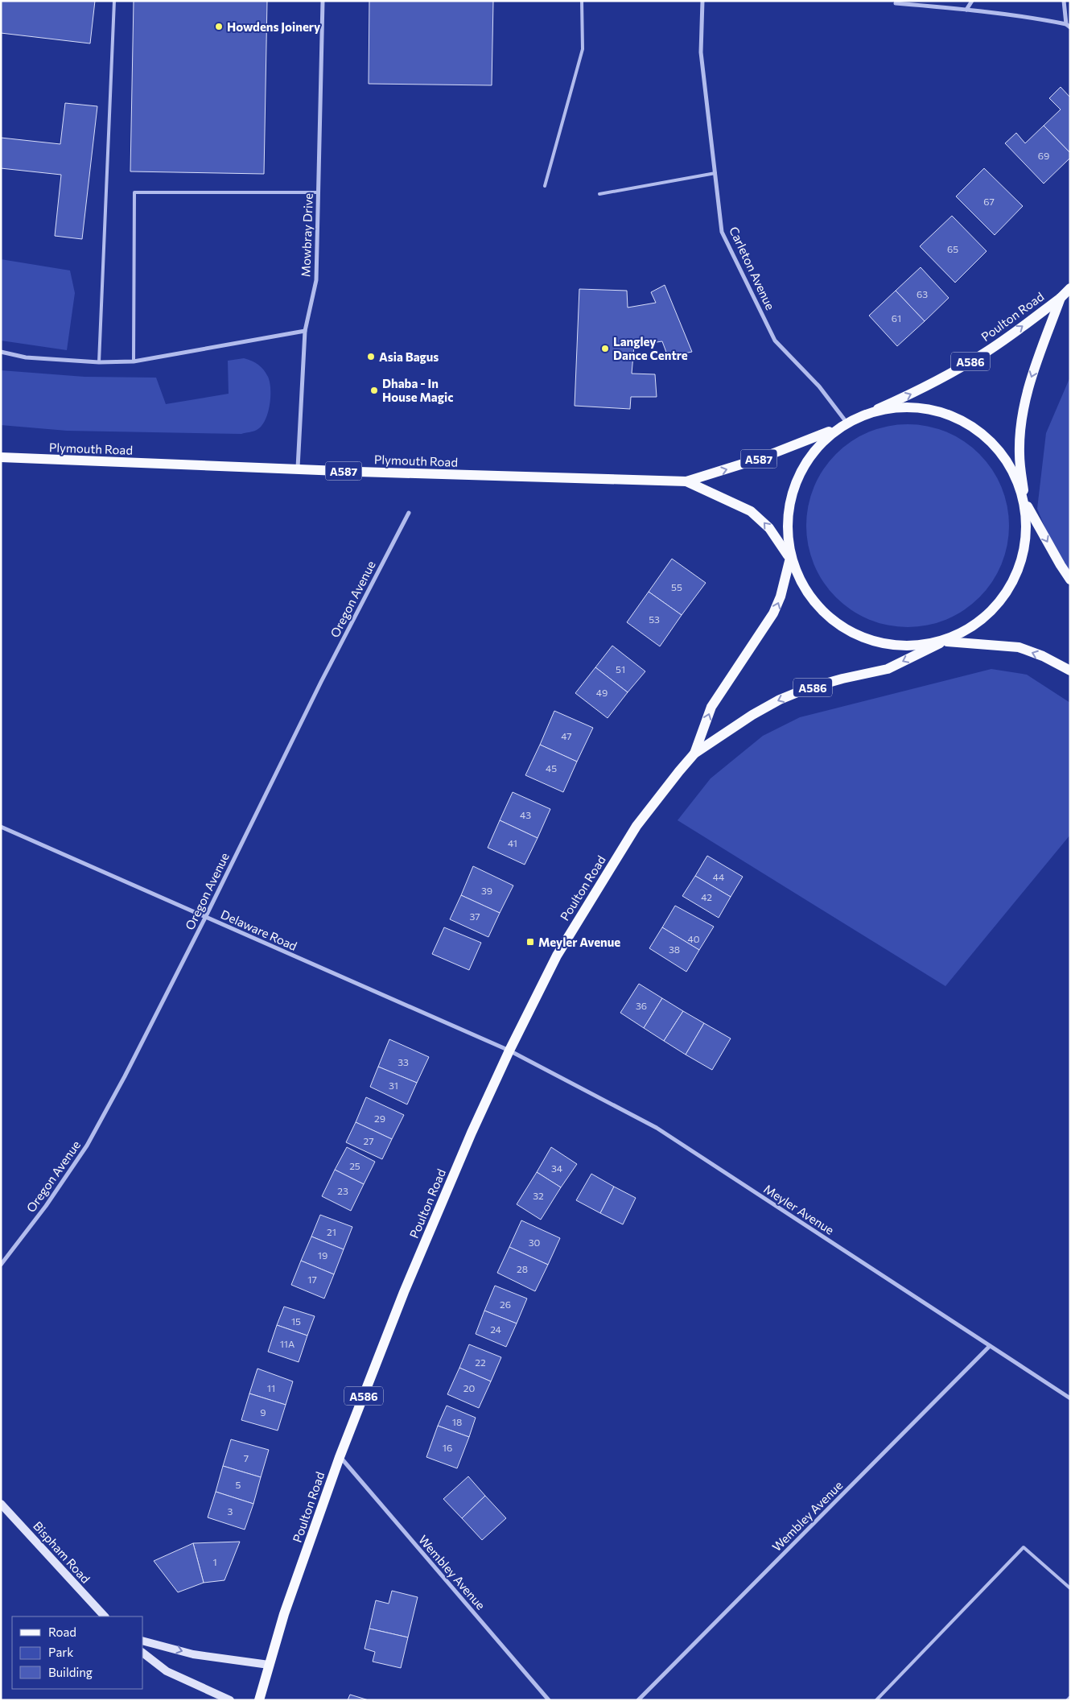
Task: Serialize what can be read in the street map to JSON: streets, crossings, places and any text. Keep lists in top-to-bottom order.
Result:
{
  "streets": {
    "main road": [
      "Poulton Road",
      "A586",
      "Plymouth Road",
      "A587",
      "Bispham Road"
    ],
    "street": [
      "Mowbray Drive",
      "Carleton Avenue",
      "Oregon Avenue",
      "Delaware Road",
      "Meyler Avenue",
      "Wembley Avenue"
    ]
  },
  "crossings": [
    ["Mowbray Drive", "Plymouth Road"],
    ["Poulton Road", "Plymouth Road"],
    ["Poulton Road", "Delaware Road"],
    ["Poulton Road", "Meyler Avenue"],
    ["Poulton Road", "Wembley Avenue"],
    ["Oregon Avenue", "Delaware Road"],
    ["Delaware Road", "Meyler Avenue"],
    ["Meyler Avenue", "Wembley Avenue"]
  ],
  "places": {
    "other": [
      "Howdens Joinery",
      "Langley Dance Centre",
      "Asia Bagus",
      "Dhaba - In House Magic"
    ],
    "transit": ["Meyler Avenue"]
  },
  "house_numbers": [
    "69",
    "67",
    "65",
    "63",
    "61",
    "55",
    "53",
    "51",
    "49",
    "47",
    "45",
    "43",
    "41",
    "44",
    "39",
    "42",
    "37",
    "40",
    "38",
    "36",
    "33",
    "31",
    "29",
    "27",
    "25",
    "34",
    "23",
    "32",
    "21",
    "30",
    "19",
    "28",
    "17",
    "26",
    "15",
    "24",
    "11A",
    "22",
    "11",
    "20",
    "9",
    "18",
    "16",
    "7",
    "5",
    "3",
    "1"
  ],
  "legend": ["Road", "Park", "Building"]
}
